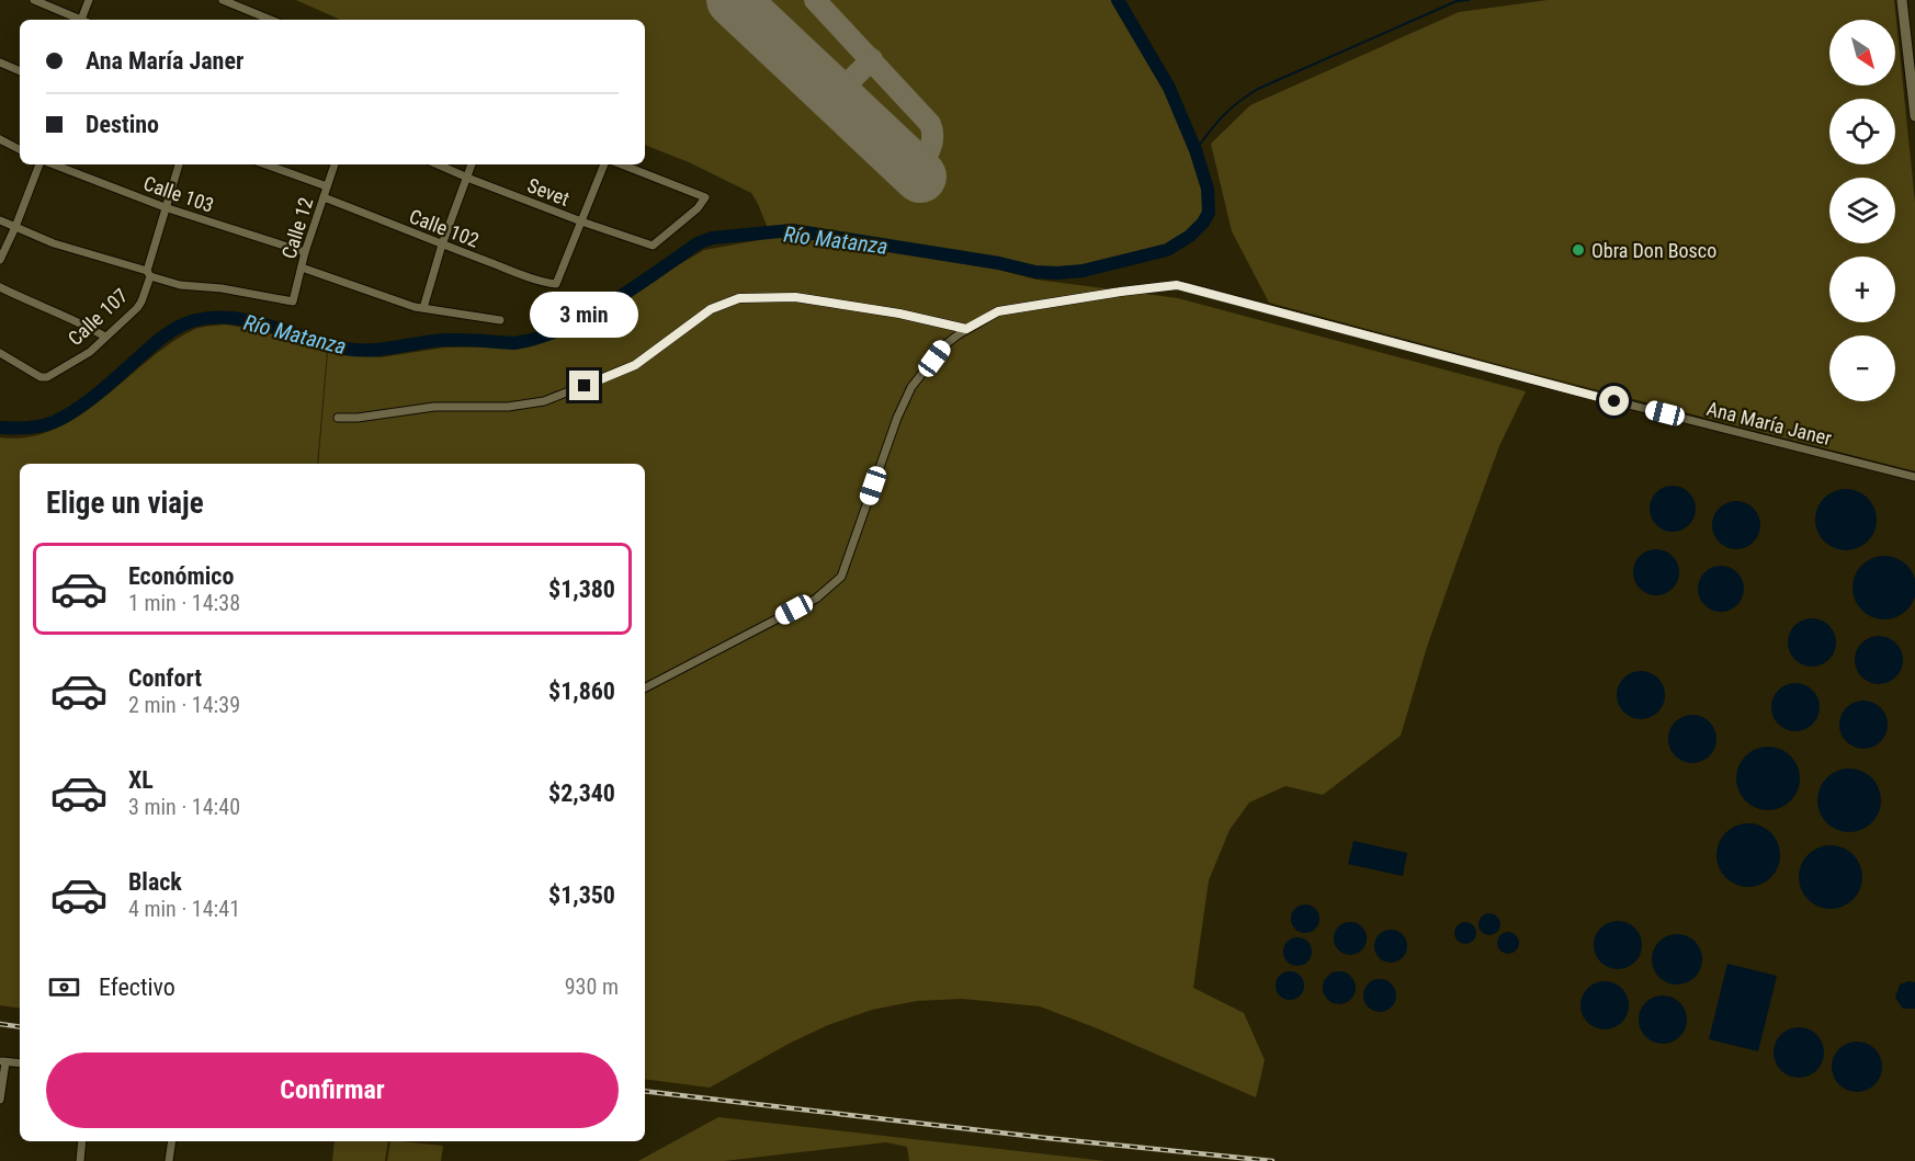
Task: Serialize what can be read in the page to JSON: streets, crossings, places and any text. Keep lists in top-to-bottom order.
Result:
{
  "streets": {
    "street": [
      "Sevet",
      "Calle 103",
      "Calle 12",
      "Calle 102",
      "Calle 107",
      "Ana María Janer"
    ]
  },
  "crossings": [
    ["Sevet", "Calle 102"],
    ["Calle 103", "Calle 12"],
    ["Calle 103", "Calle 107"],
    ["Calle 12", "Calle 102"],
    ["Calle 12", "Calle 107"]
  ],
  "water": ["Río Matanza"],
  "places": ["Obra Don Bosco"],
  "north": "bottom right",
  "page": {
    "map_buttons": ["+", "−"],
    "banner": ["Ana María Janer", "Destino"],
    "bubble": "3 min",
    "heading": "Elige un viaje",
    "list": [
      {
        "name": "Económico",
        "note": "1 min · 14:38",
        "value": "$1,380"
      },
      {
        "name": "Confort",
        "note": "2 min · 14:39",
        "value": "$1,860"
      },
      {
        "name": "XL",
        "note": "3 min · 14:40",
        "value": "$2,340"
      },
      {
        "name": "Black",
        "note": "4 min · 14:41",
        "value": "$1,350"
      }
    ],
    "pay": ["Efectivo", "930 m"],
    "buttons": "Confirmar"
  }
}
